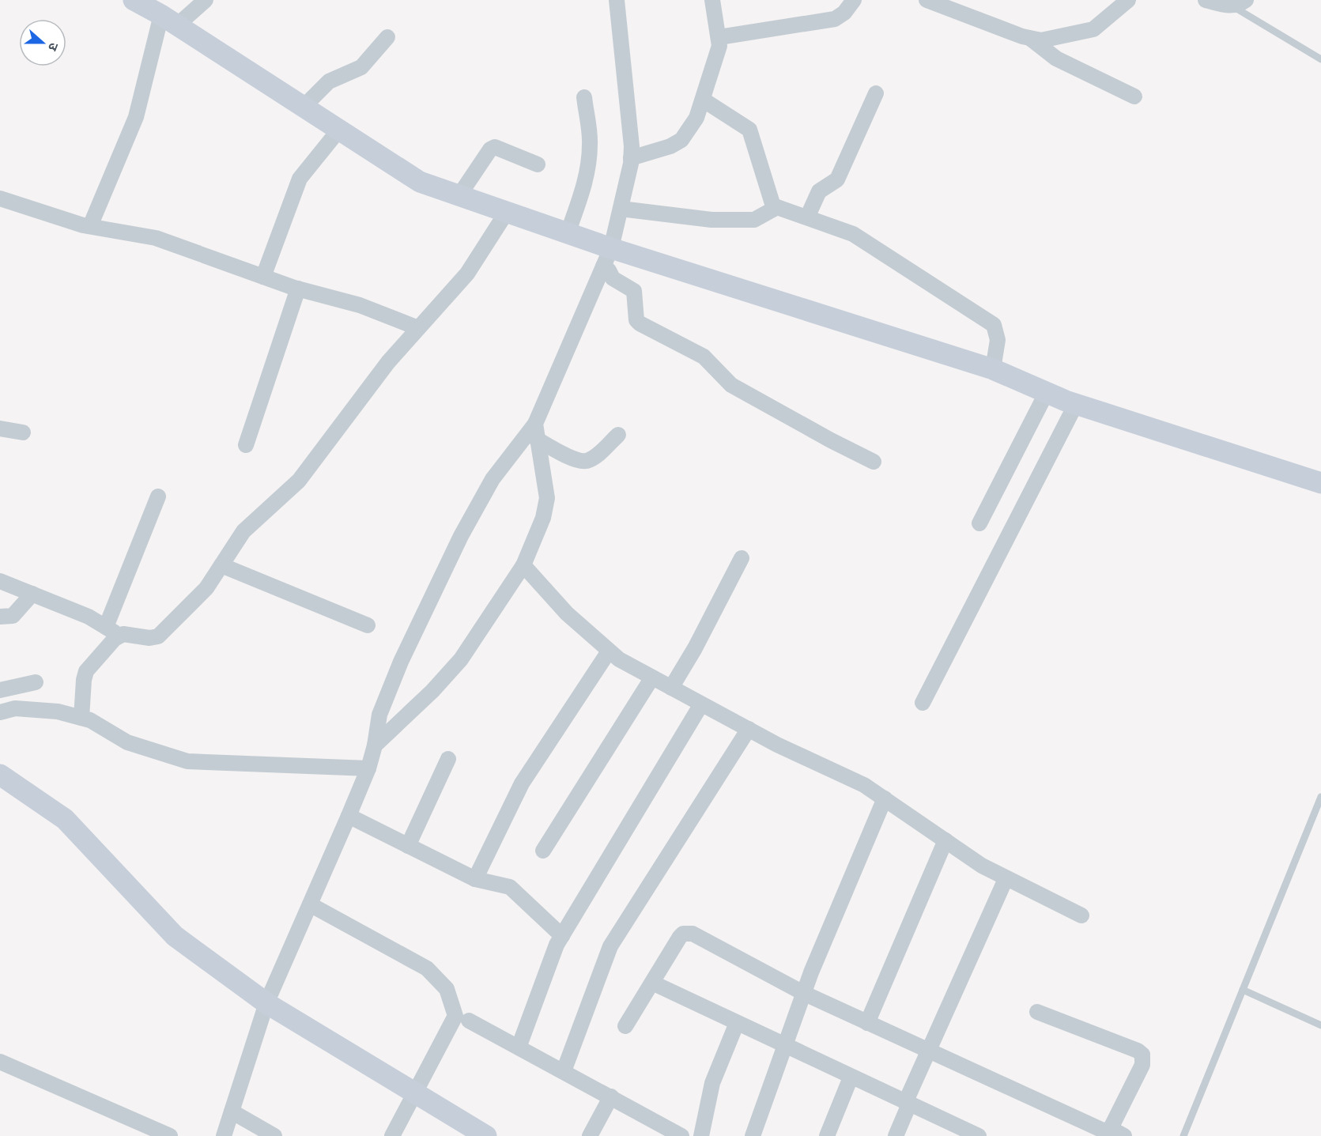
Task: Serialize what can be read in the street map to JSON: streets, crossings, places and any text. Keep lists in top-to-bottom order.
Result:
{
  "north": "right"
}
